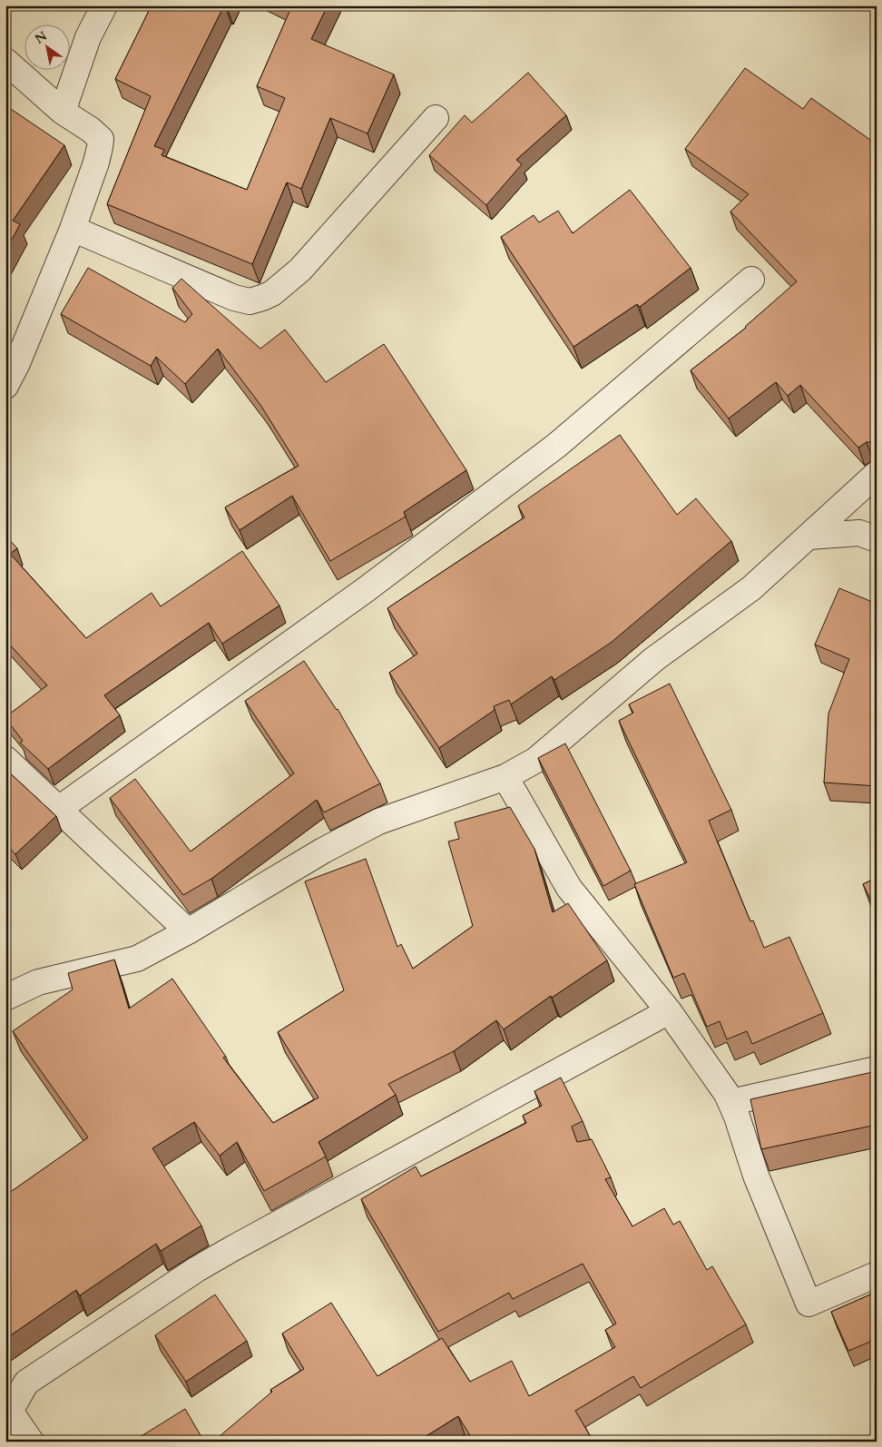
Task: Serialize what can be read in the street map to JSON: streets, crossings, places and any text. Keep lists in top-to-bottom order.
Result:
{
  "north": "top left"
}
